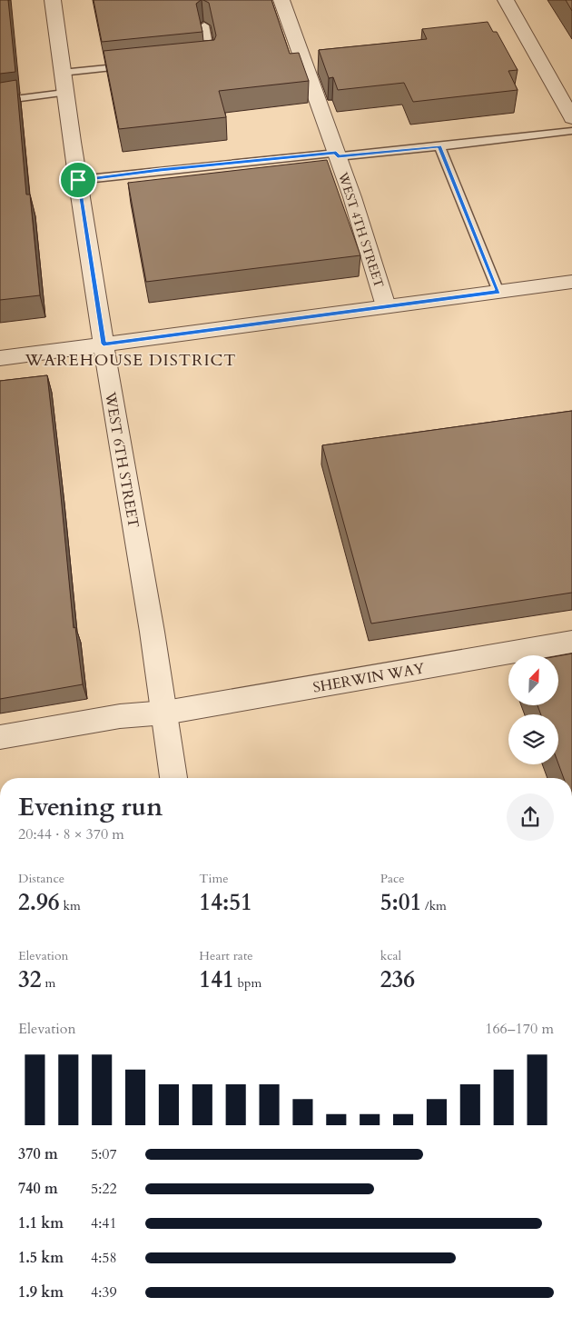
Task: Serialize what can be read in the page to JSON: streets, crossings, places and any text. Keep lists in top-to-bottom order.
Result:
{
  "streets": {
    "street": ["WEST 4TH STREET", "WEST 6TH STREET", "SHERWIN WAY"]
  },
  "crossings": [
    ["WEST 6TH STREET", "SHERWIN WAY"]
  ],
  "districts": ["WAREHOUSE DISTRICT"],
  "north": "top right",
  "page": {
    "heading": ["Evening run", "20:44 · 8 × 370 m"],
    "stats": [
      ["Distance", "2.96 km"],
      ["Time", "14:51"],
      ["Pace", "5:01 /km"],
      ["Elevation", "32 m"],
      ["Heart rate", "141 bpm"],
      ["kcal", "236"]
    ],
    "chart": ["Elevation", "166–170 m"],
    "list": [
      {
        "name": "370 m",
        "note": "5:07"
      },
      {
        "name": "740 m",
        "note": "5:22"
      },
      {
        "name": "1.1 km",
        "note": "4:41"
      },
      {
        "name": "1.5 km",
        "note": "4:58"
      },
      {
        "name": "1.9 km",
        "note": "4:39"
      }
    ]
  }
}
